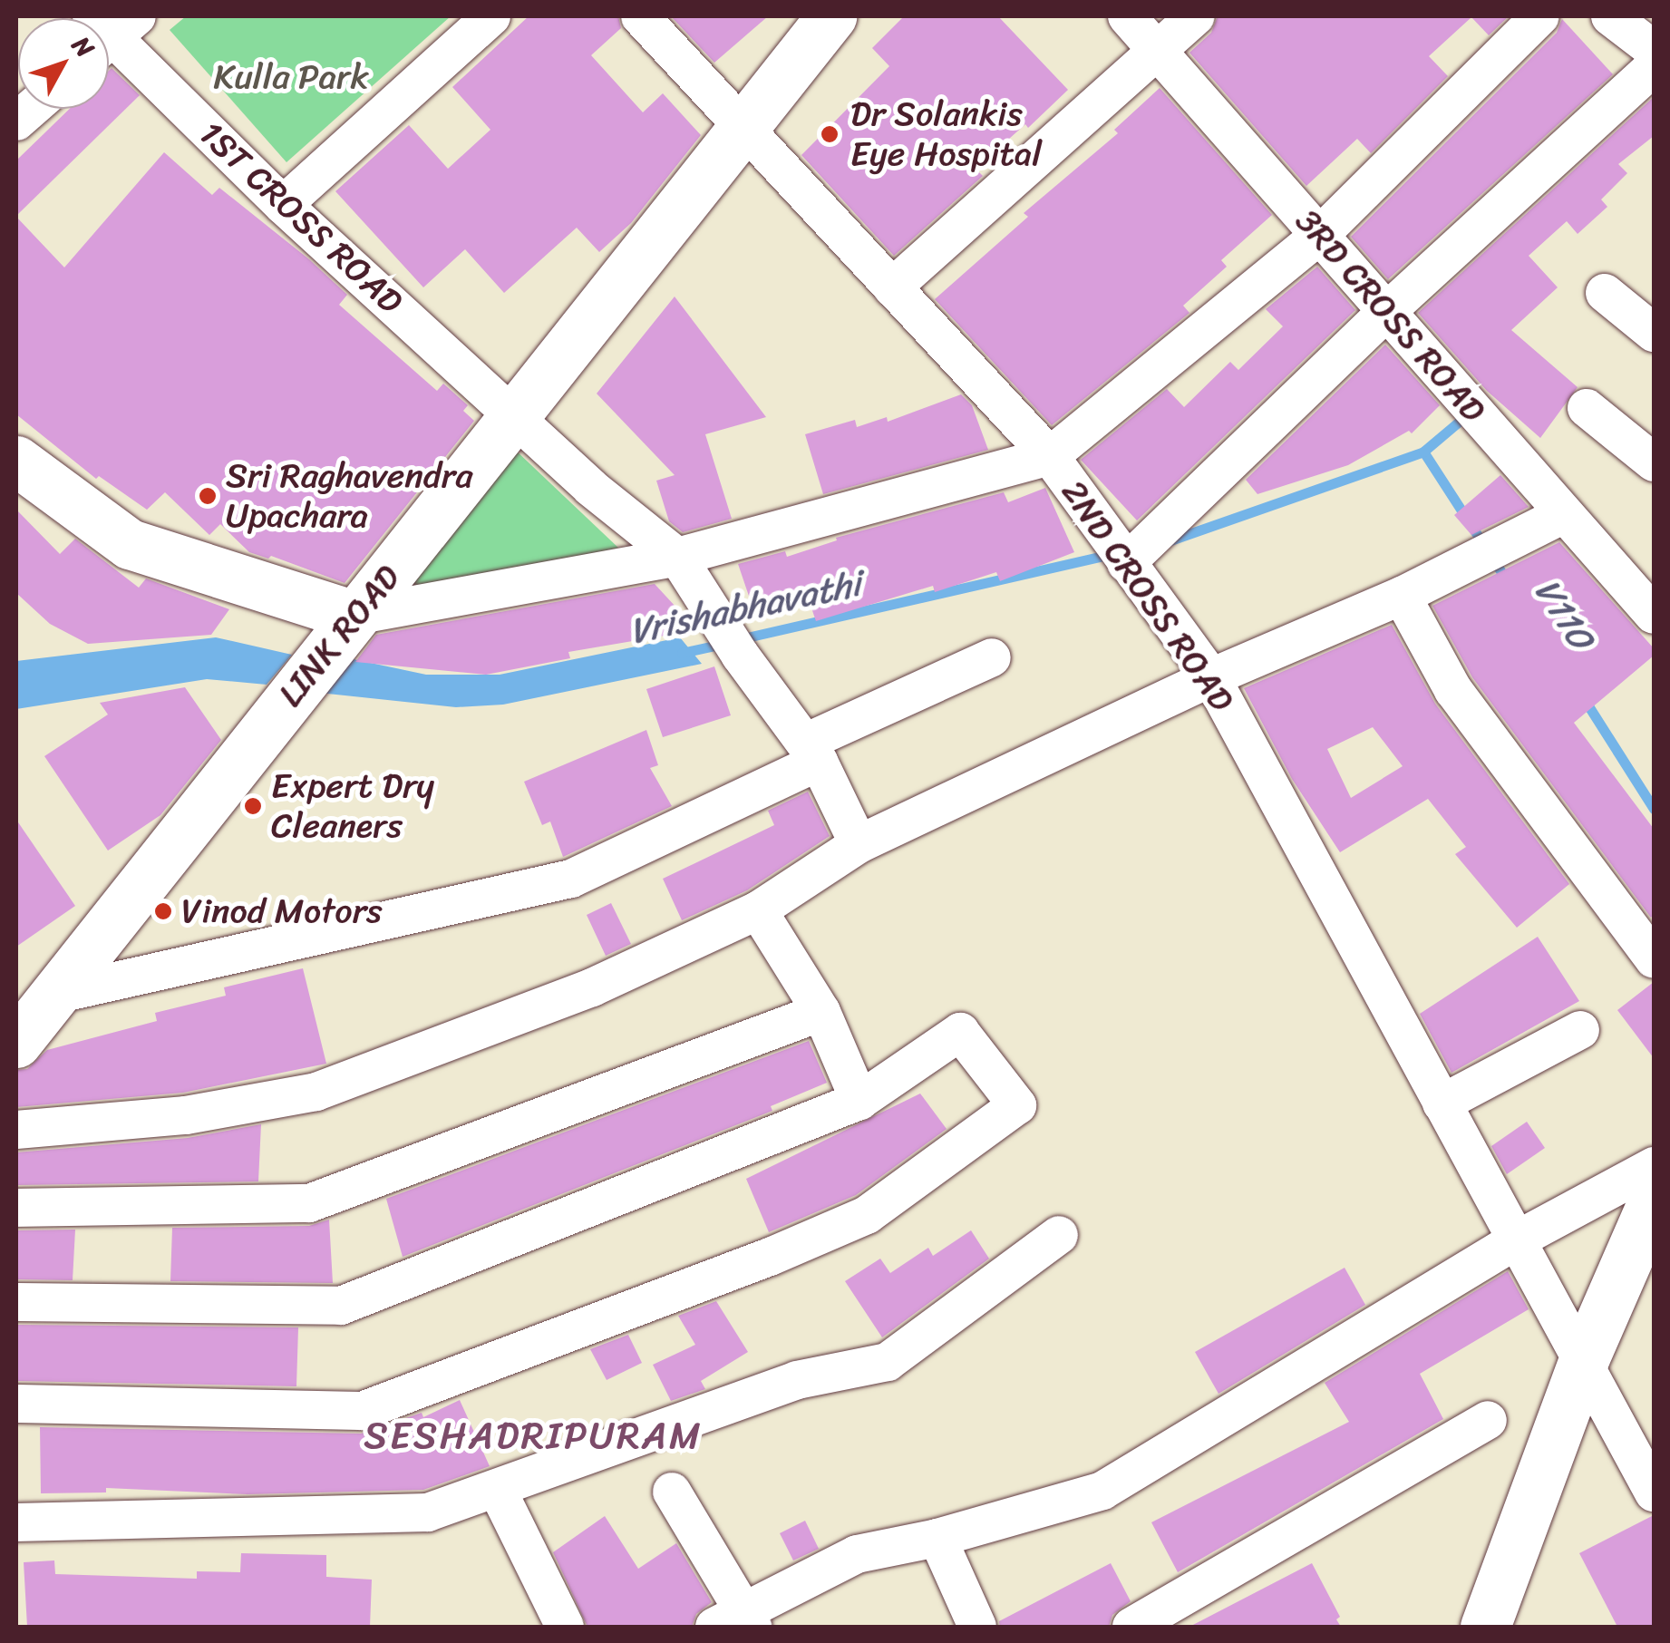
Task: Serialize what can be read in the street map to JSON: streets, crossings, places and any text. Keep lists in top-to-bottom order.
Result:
{
  "streets": {
    "main road": ["LINK ROAD"],
    "street": ["1ST CROSS ROAD", "3RD CROSS ROAD", "2ND CROSS ROAD"]
  },
  "crossings": [
    ["1ST CROSS ROAD", "LINK ROAD"],
    ["2ND CROSS ROAD", "LINK ROAD"]
  ],
  "districts": ["SESHADRIPURAM"],
  "water": ["Vrishabhavathi", "V110"],
  "parks": ["Kulla Park"],
  "places": [
    "Dr Solankis Eye Hospital",
    "Sri Raghavendra Upachara",
    "Expert Dry Cleaners",
    "Vinod Motors"
  ],
  "north": "top right"
}
